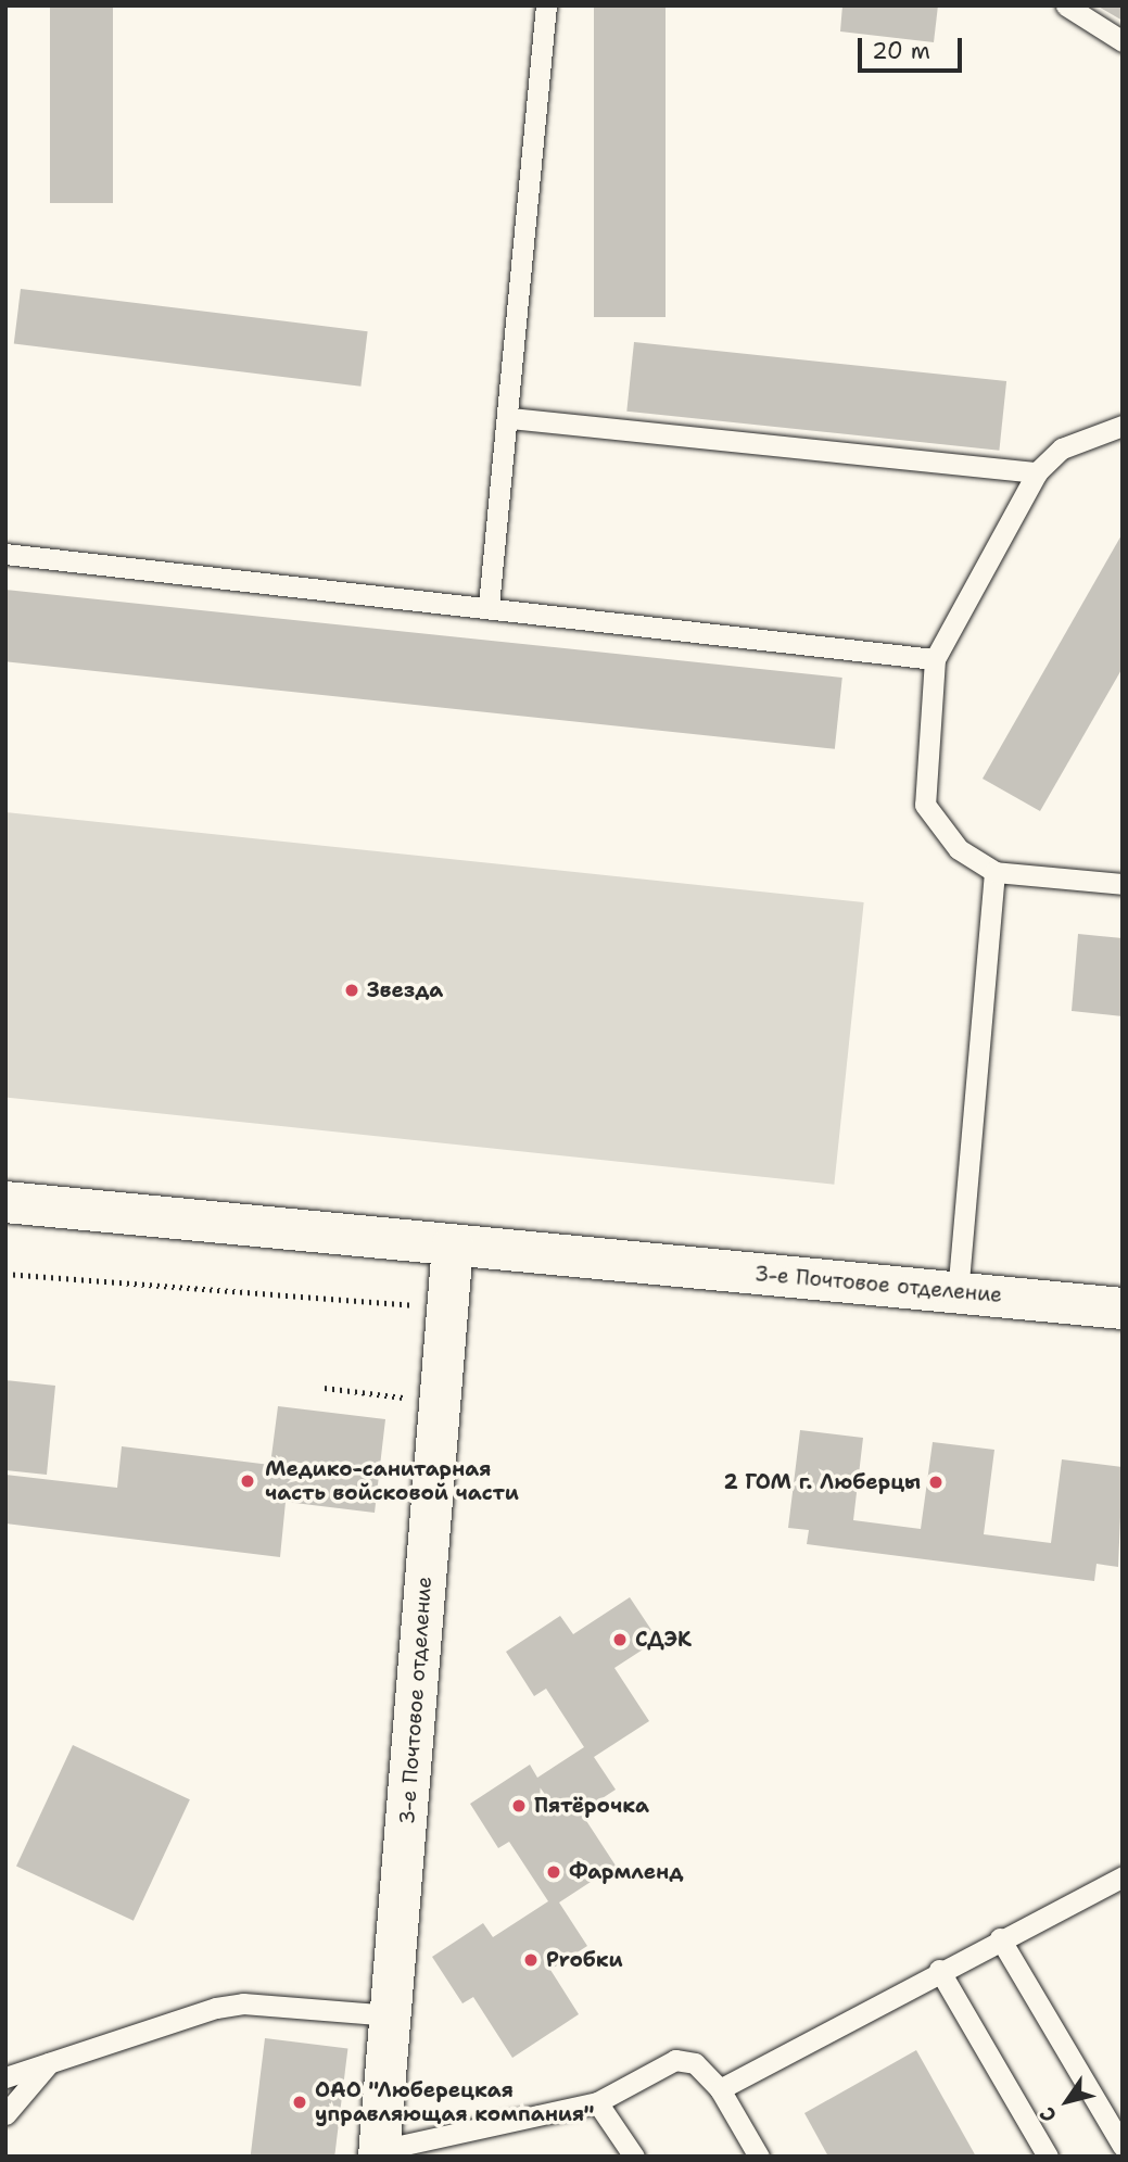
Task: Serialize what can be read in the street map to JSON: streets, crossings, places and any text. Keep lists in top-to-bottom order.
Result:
{
  "streets": {
    "street": ["3-е Почтовое отделение"]
  },
  "places": [
    "Звезда",
    "Медико-санитарная часть войсковой части",
    "2 ГОМ г. Люберцы",
    "СДЭК",
    "Пятёрочка",
    "Фармленд",
    "Proбки",
    "ОАО \"Люберецкая управляющая компания\""
  ],
  "scale_bar": "20 m",
  "north": "bottom left"
}
